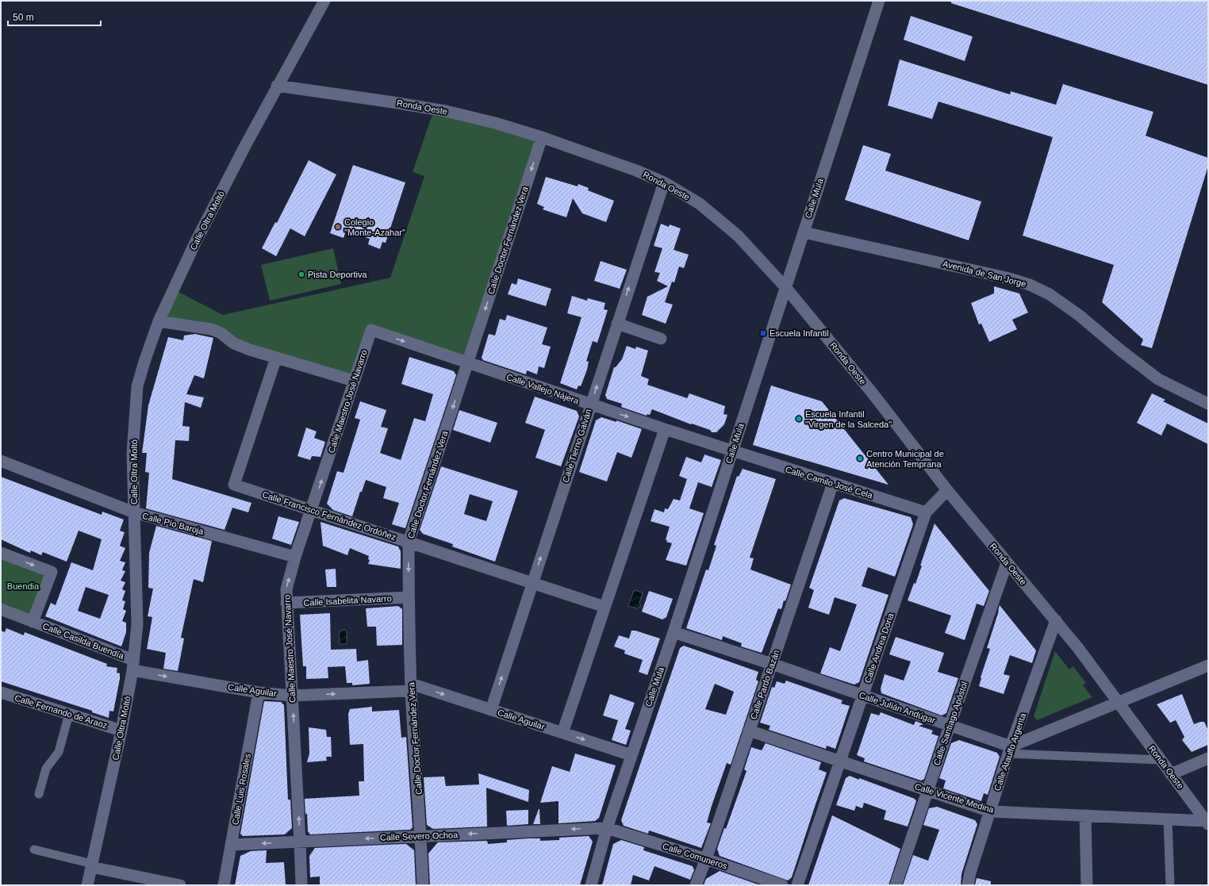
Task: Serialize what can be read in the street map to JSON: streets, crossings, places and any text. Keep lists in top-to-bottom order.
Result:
{
  "streets": {
    "street": [
      "Ronda Oeste",
      "Calle Mula",
      "Calle Oltra Moltó",
      "Calle Doctor Fernández Vera",
      "Avenida de San Jorge",
      "Calle Vallejo Nájera",
      "Calle Maestro José Navarro",
      "Calle Tierno Galván",
      "Calle Camilo José Cela",
      "Calle Francisco Fernández Ordóñez",
      "Calle Pío Baroja",
      "Calle Isabelita Navarro",
      "Calle Casilda Buendía",
      "Calle Andrea Doria",
      "Calle Pardo Bazán",
      "Calle Aguilar",
      "Calle Julián Andúgar",
      "Calle Fernando de Araoz",
      "Calle Santiago Apóstol",
      "Calle Ataulfo Argenta",
      "Calle Luis Rosales",
      "Calle Vicente Medina",
      "Calle Severo Ochoa",
      "Calle Comuneros"
    ]
  },
  "crossings": [
    ["Ronda Oeste", "Calle Mula"],
    ["Ronda Oeste", "Calle Oltra Moltó"],
    ["Ronda Oeste", "Calle Doctor Fernández Vera"],
    ["Ronda Oeste", "Calle Tierno Galván"],
    ["Ronda Oeste", "Calle Andrea Doria"],
    ["Ronda Oeste", "Calle Santiago Apóstol"],
    ["Ronda Oeste", "Calle Ataulfo Argenta"],
    ["Ronda Oeste", "Calle Vicente Medina"],
    ["Calle Mula", "Avenida de San Jorge"],
    ["Calle Mula", "Calle Vallejo Nájera"],
    ["Calle Mula", "Calle Camilo José Cela"],
    ["Calle Mula", "Calle Aguilar"],
    ["Calle Mula", "Calle Julián Andúgar"],
    ["Calle Mula", "Calle Severo Ochoa"],
    ["Calle Mula", "Calle Comuneros"],
    ["Calle Oltra Moltó", "Calle Pío Baroja"],
    ["Calle Oltra Moltó", "Calle Casilda Buendía"],
    ["Calle Oltra Moltó", "Calle Aguilar"],
    ["Calle Oltra Moltó", "Calle Fernando de Araoz"],
    ["Calle Doctor Fernández Vera", "Calle Vallejo Nájera"],
    ["Calle Doctor Fernández Vera", "Calle Francisco Fernández Ordóñez"],
    ["Calle Doctor Fernández Vera", "Calle Isabelita Navarro"],
    ["Calle Doctor Fernández Vera", "Calle Aguilar"],
    ["Calle Doctor Fernández Vera", "Calle Severo Ochoa"],
    ["Calle Vallejo Nájera", "Calle Maestro José Navarro"],
    ["Calle Vallejo Nájera", "Calle Tierno Galván"],
    ["Calle Vallejo Nájera", "Calle Camilo José Cela"],
    ["Calle Maestro José Navarro", "Calle Francisco Fernández Ordóñez"],
    ["Calle Maestro José Navarro", "Calle Pío Baroja"],
    ["Calle Maestro José Navarro", "Calle Isabelita Navarro"],
    ["Calle Maestro José Navarro", "Calle Aguilar"],
    ["Calle Maestro José Navarro", "Calle Severo Ochoa"],
    ["Calle Tierno Galván", "Calle Francisco Fernández Ordóñez"],
    ["Calle Tierno Galván", "Calle Aguilar"],
    ["Calle Camilo José Cela", "Calle Andrea Doria"],
    ["Calle Camilo José Cela", "Calle Pardo Bazán"],
    ["Calle Casilda Buendía", "Calle Aguilar"],
    ["Calle Andrea Doria", "Calle Julián Andúgar"],
    ["Calle Andrea Doria", "Calle Vicente Medina"],
    ["Calle Pardo Bazán", "Calle Julián Andúgar"],
    ["Calle Pardo Bazán", "Calle Vicente Medina"],
    ["Calle Pardo Bazán", "Calle Comuneros"],
    ["Calle Aguilar", "Calle Luis Rosales"],
    ["Calle Julián Andúgar", "Calle Santiago Apóstol"],
    ["Calle Julián Andúgar", "Calle Ataulfo Argenta"],
    ["Calle Santiago Apóstol", "Calle Vicente Medina"],
    ["Calle Ataulfo Argenta", "Calle Vicente Medina"],
    ["Calle Luis Rosales", "Calle Severo Ochoa"],
    ["Calle Severo Ochoa", "Calle Comuneros"]
  ],
  "one_way": [
    "Calle Doctor Fernández Vera",
    "Calle Vallejo Nájera",
    "Calle Maestro José Navarro",
    "Calle Aguilar",
    "Calle Severo Ochoa"
  ],
  "parks": ["Buendia"],
  "places": {
    "other": [
      "Colegio \"Monte-Azahar\"",
      "Pista Deportiva",
      "Escuela Infantil \"Virgen de la Salceda\"",
      "Centro Municipal de Atención Temprana"
    ],
    "transit": ["Escuela Infantil"]
  },
  "scale_bar": "50 m"
}
